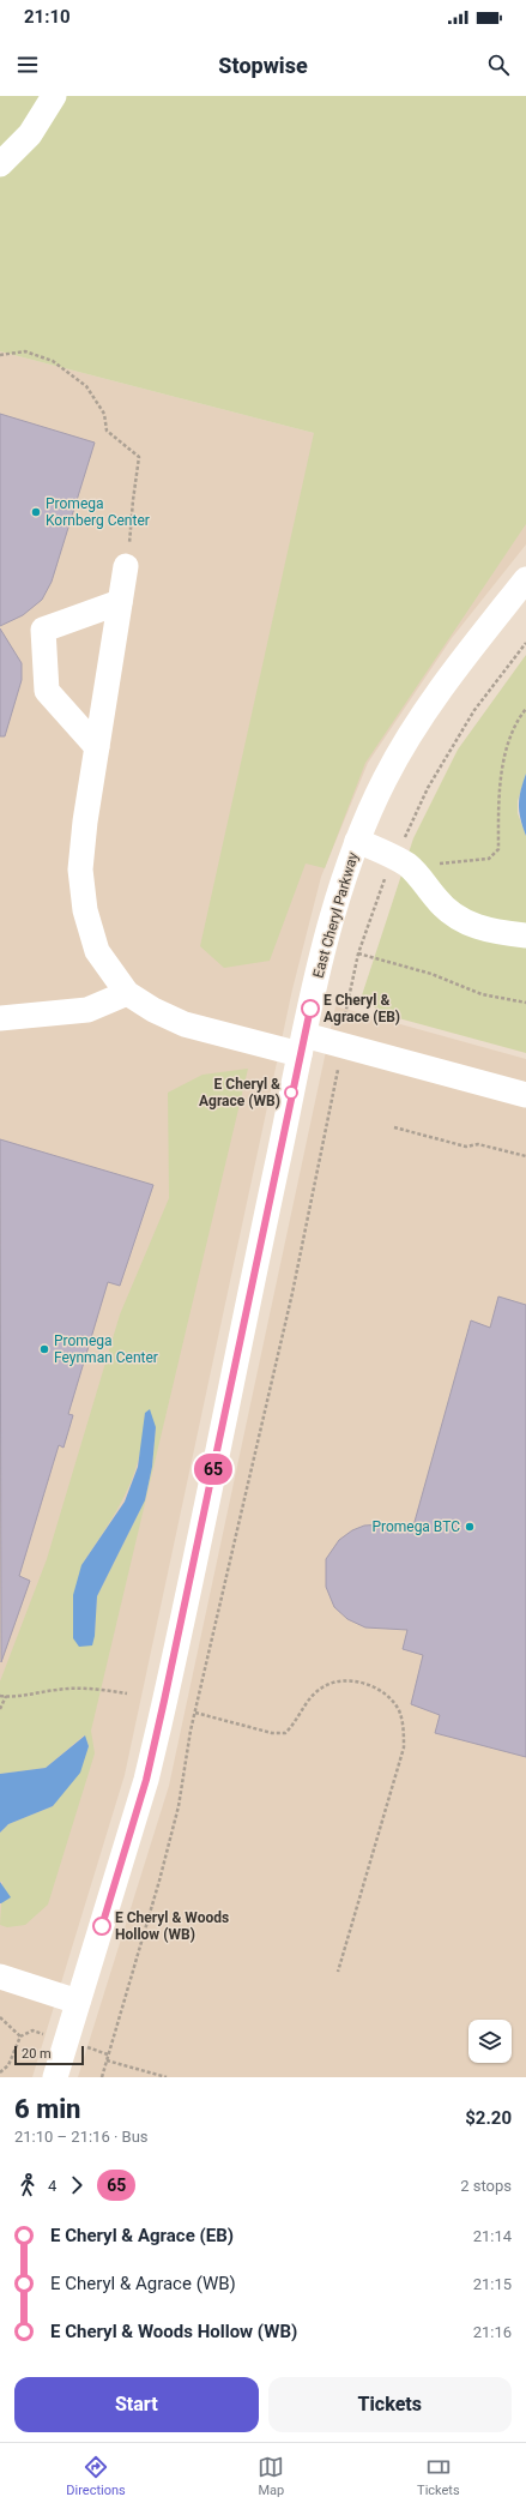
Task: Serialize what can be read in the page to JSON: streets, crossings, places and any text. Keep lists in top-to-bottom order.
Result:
{
  "streets": {
    "street": ["East Cheryl Parkway"]
  },
  "places": [
    "Promega Kornberg Center",
    "E Cheryl & Agrace (EB)",
    "E Cheryl & Agrace (WB)",
    "Promega Feynman Center",
    "Promega BTC",
    "E Cheryl & Woods Hollow (WB)"
  ],
  "lines": ["bus line 65"],
  "scale_bar": "20 m",
  "page": {
    "status": "21:10",
    "header": "Stopwise",
    "on_map": "65",
    "scale": "20 m",
    "heading": ["6 min", "21:10 – 21:16 · Bus", "$2.20"],
    "legs": ["4", "65", "2 stops"],
    "list": [
      {
        "name": "E Cheryl & Agrace (EB)",
        "value": "21:14"
      },
      {
        "name": "E Cheryl & Agrace (WB)",
        "value": "21:15"
      },
      {
        "name": "E Cheryl & Woods Hollow (WB)",
        "value": "21:16"
      }
    ],
    "buttons": ["Start", "Tickets"],
    "tabs": ["Directions", "Map", "Tickets"]
  }
}
